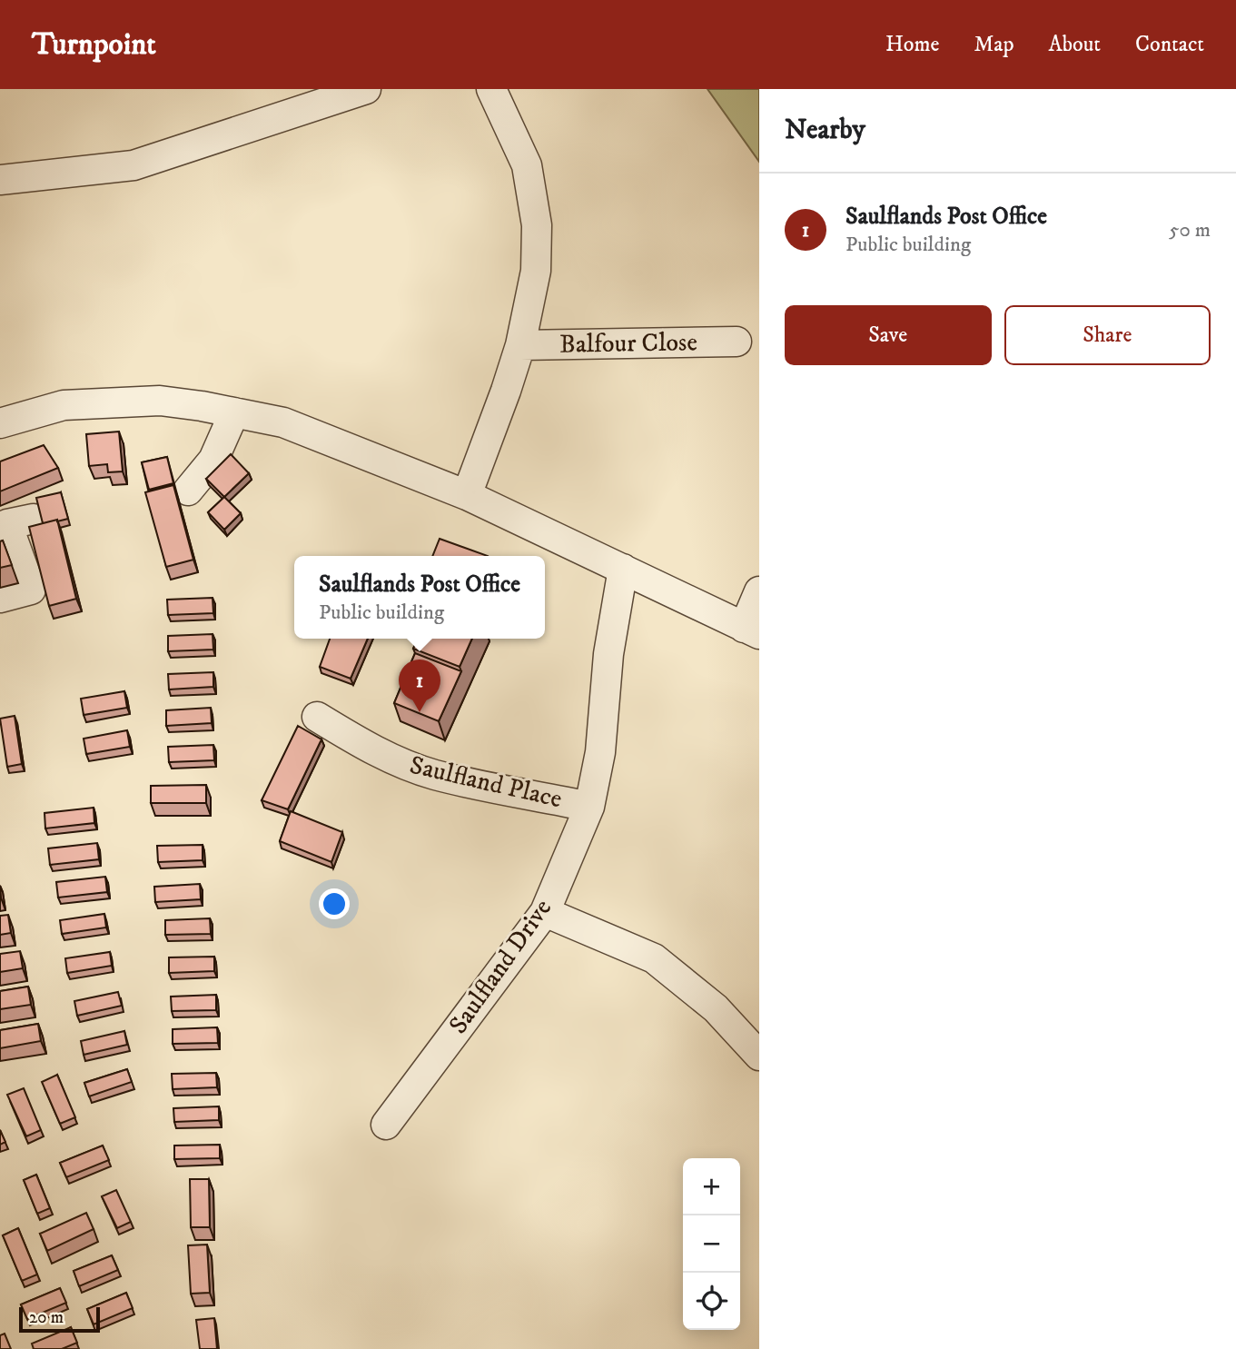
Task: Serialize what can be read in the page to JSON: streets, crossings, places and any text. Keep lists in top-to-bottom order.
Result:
{
  "streets": {
    "street": ["Balfour Close", "Saulfland Place", "Saulfland Drive"]
  },
  "crossings": [
    ["Saulfland Place", "Saulfland Drive"]
  ],
  "scale_bar": "20 m",
  "page": {
    "header": "Turnpoint",
    "nav": [
      "Home",
      "Map",
      "About",
      "Contact"
    ],
    "heading": "Nearby",
    "list": [
      {
        "mark": "1",
        "name": "Saulflands Post Office",
        "note": "Public building",
        "value": "50 m"
      }
    ],
    "buttons": ["Save", "Share"],
    "popup": ["Saulflands Post Office", "Public building"],
    "pins": "1",
    "map_buttons": ["+", "−"],
    "scale": "20 m"
  }
}
